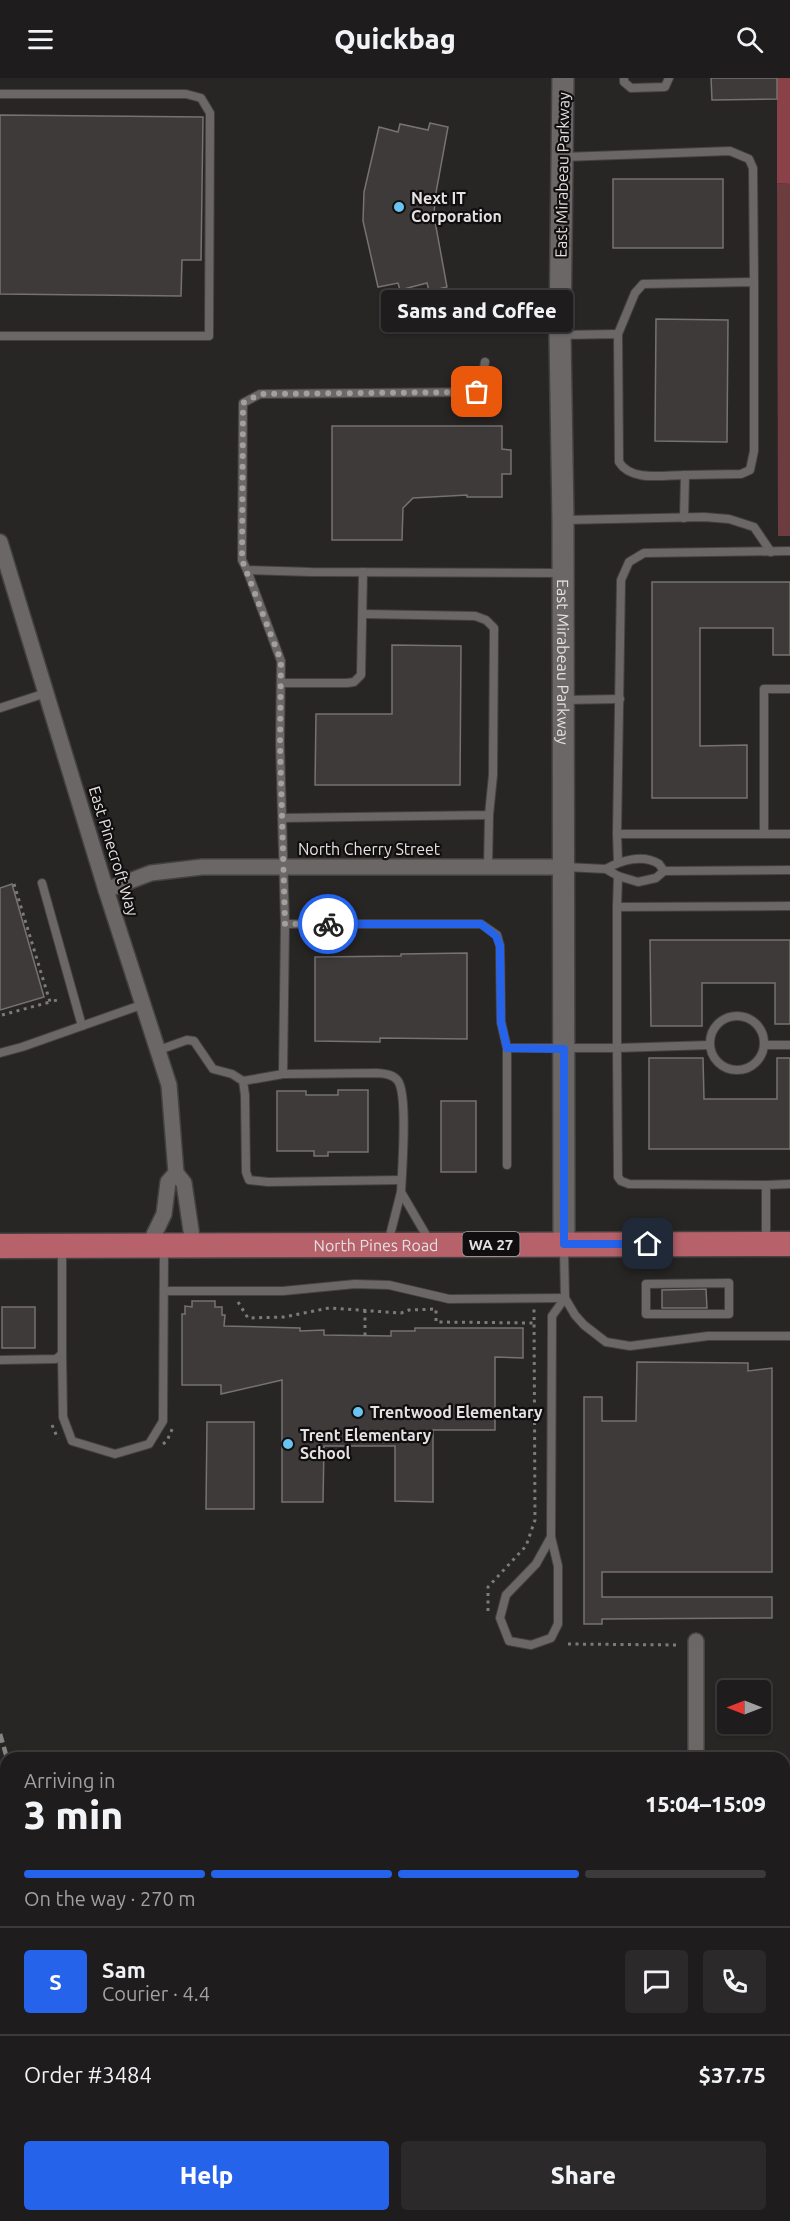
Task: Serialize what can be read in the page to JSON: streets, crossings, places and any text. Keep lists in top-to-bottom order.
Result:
{
  "streets": {
    "main road": ["North Pines Road", "WA 27"],
    "street": ["East Mirabeau Parkway", "North Cherry Street", "East Pinecroft Way"]
  },
  "crossings": [
    ["East Mirabeau Parkway", "North Cherry Street"],
    ["East Mirabeau Parkway", "North Pines Road"],
    ["North Cherry Street", "East Pinecroft Way"],
    ["East Pinecroft Way", "North Pines Road"]
  ],
  "places": [
    "Next IT Corporation",
    "Sams and Coffee",
    "Trentwood Elementary",
    "Trent Elementary School"
  ],
  "north": "left",
  "page": {
    "header": "Quickbag",
    "bubble": "Sams and Coffee",
    "heading": ["3 min", "Arriving in", "15:04–15:09"],
    "panel": [
      "Sam",
      "Courier · 4.4",
      "Order #3484",
      "$37.75"
    ],
    "bar": "On the way · 270 m",
    "round": "S",
    "buttons": ["Help", "Share"]
  }
}
